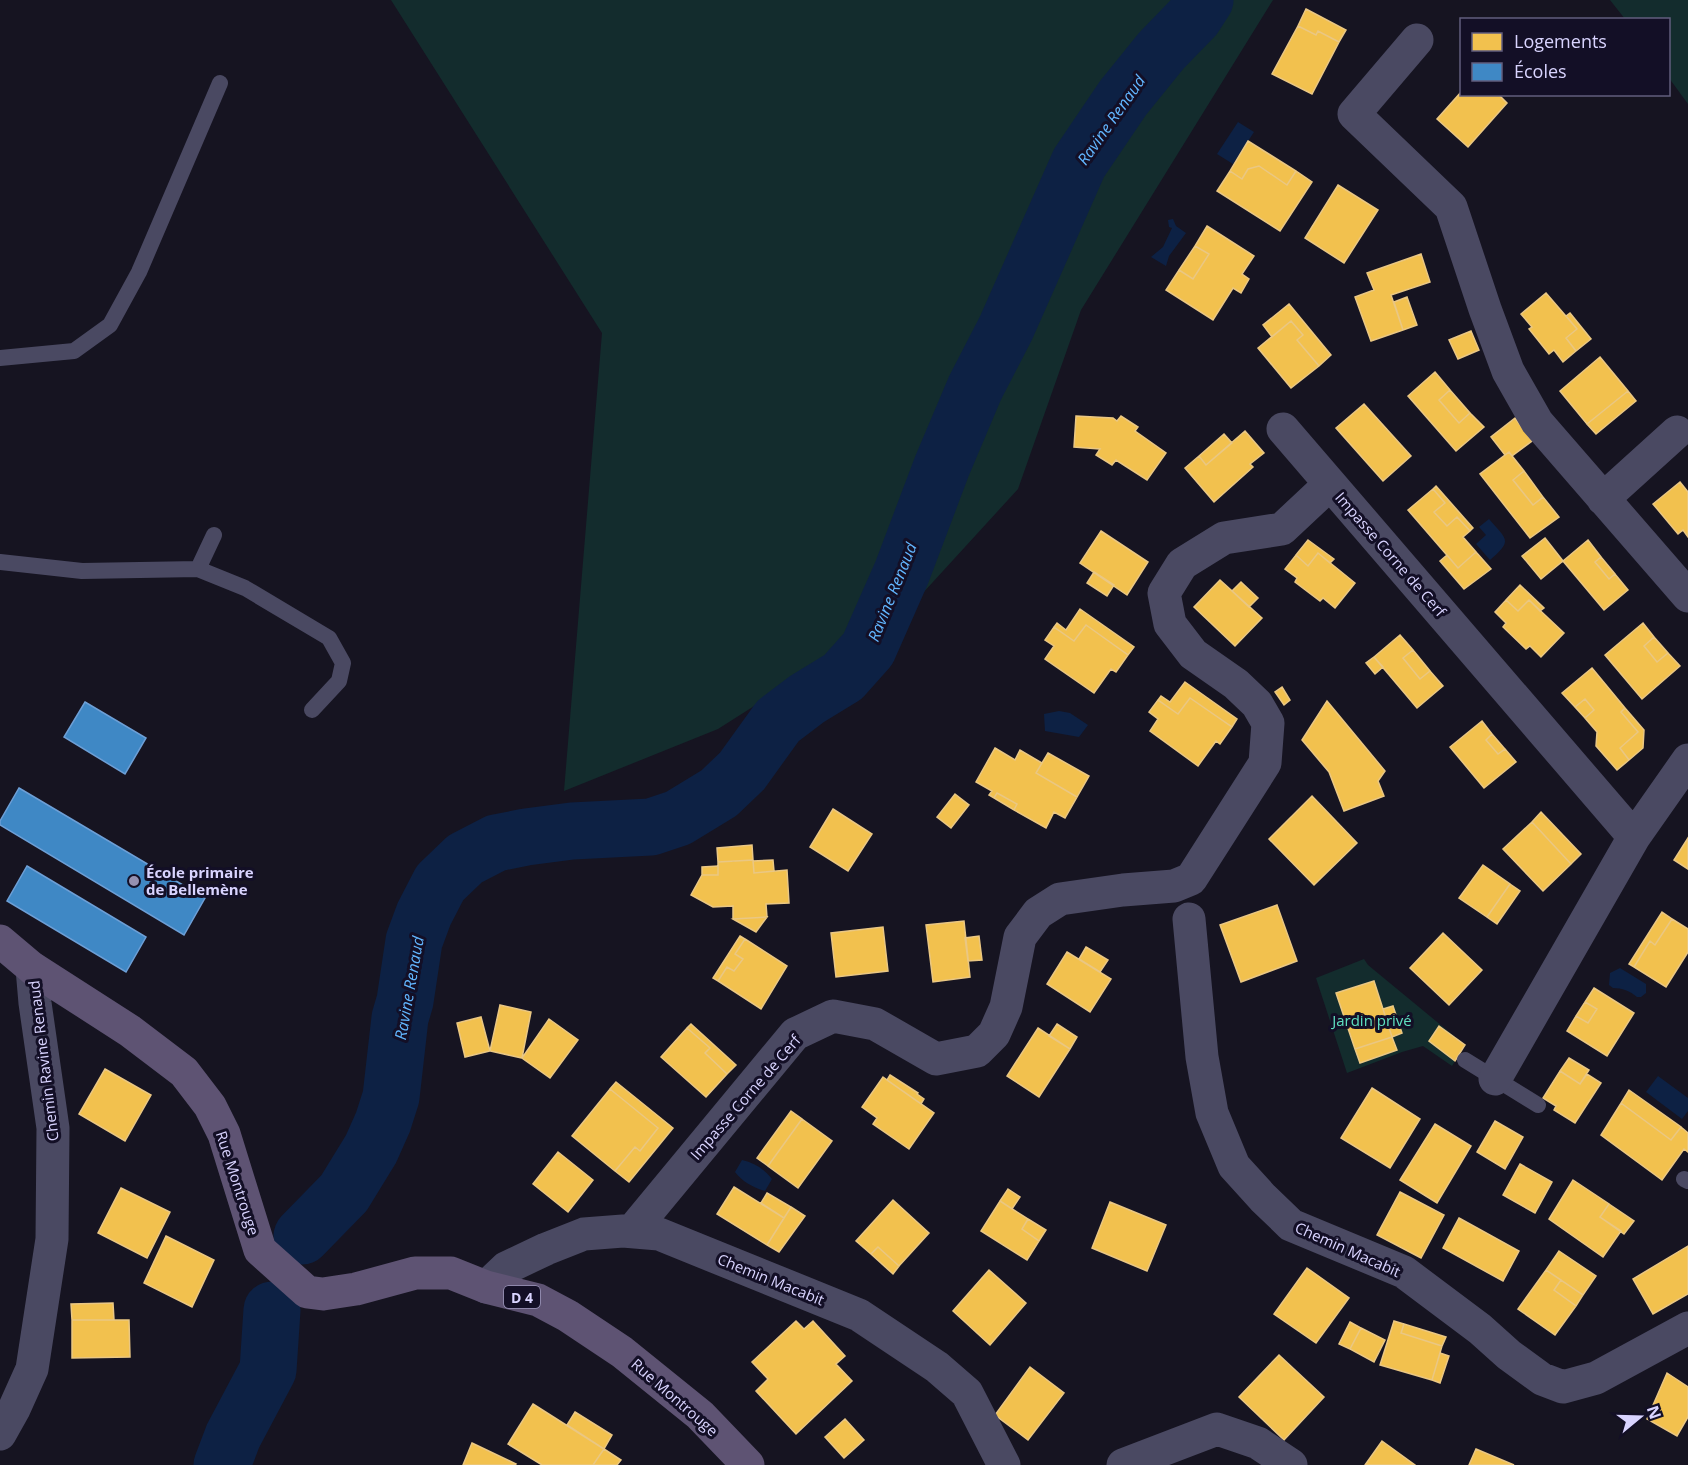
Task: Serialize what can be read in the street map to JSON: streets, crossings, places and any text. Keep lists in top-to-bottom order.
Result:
{
  "streets": {
    "main road": ["Rue Montrouge", "D 4"],
    "street": ["Impasse Corne de Cerf", "Chemin Ravine Renaud", "Chemin Macabit"]
  },
  "crossings": [
    ["Impasse Corne de Cerf", "Chemin Macabit"],
    ["Chemin Ravine Renaud", "Rue Montrouge"],
    ["Rue Montrouge", "Chemin Macabit"]
  ],
  "water": ["Ravine Renaud"],
  "parks": ["Jardin privé"],
  "places": ["École primaire de Bellemène"],
  "legend": ["Logements", "Écoles"],
  "north": "right"
}
